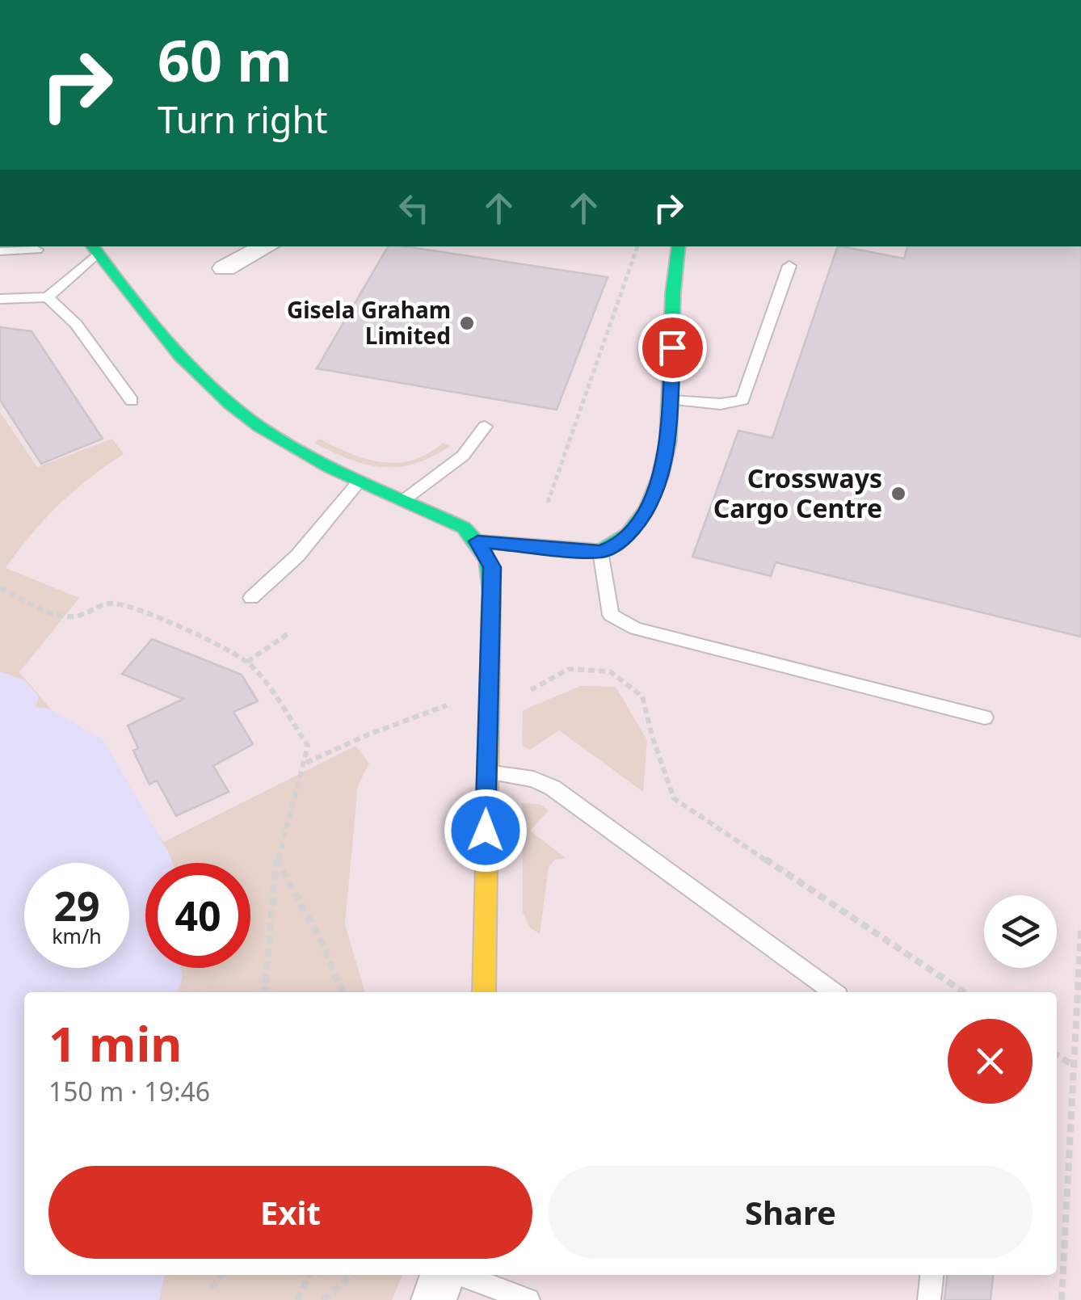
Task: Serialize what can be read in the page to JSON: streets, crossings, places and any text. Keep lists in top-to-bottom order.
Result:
{
  "places": ["Gisela Graham Limited", "Crossways Cargo Centre"],
  "page": {
    "turn": ["60 m", "Turn right"],
    "speed": "29 km/h",
    "limit": "40",
    "heading": ["1 min", "150 m · 19:46"],
    "buttons": ["Exit", "Share"]
  }
}
